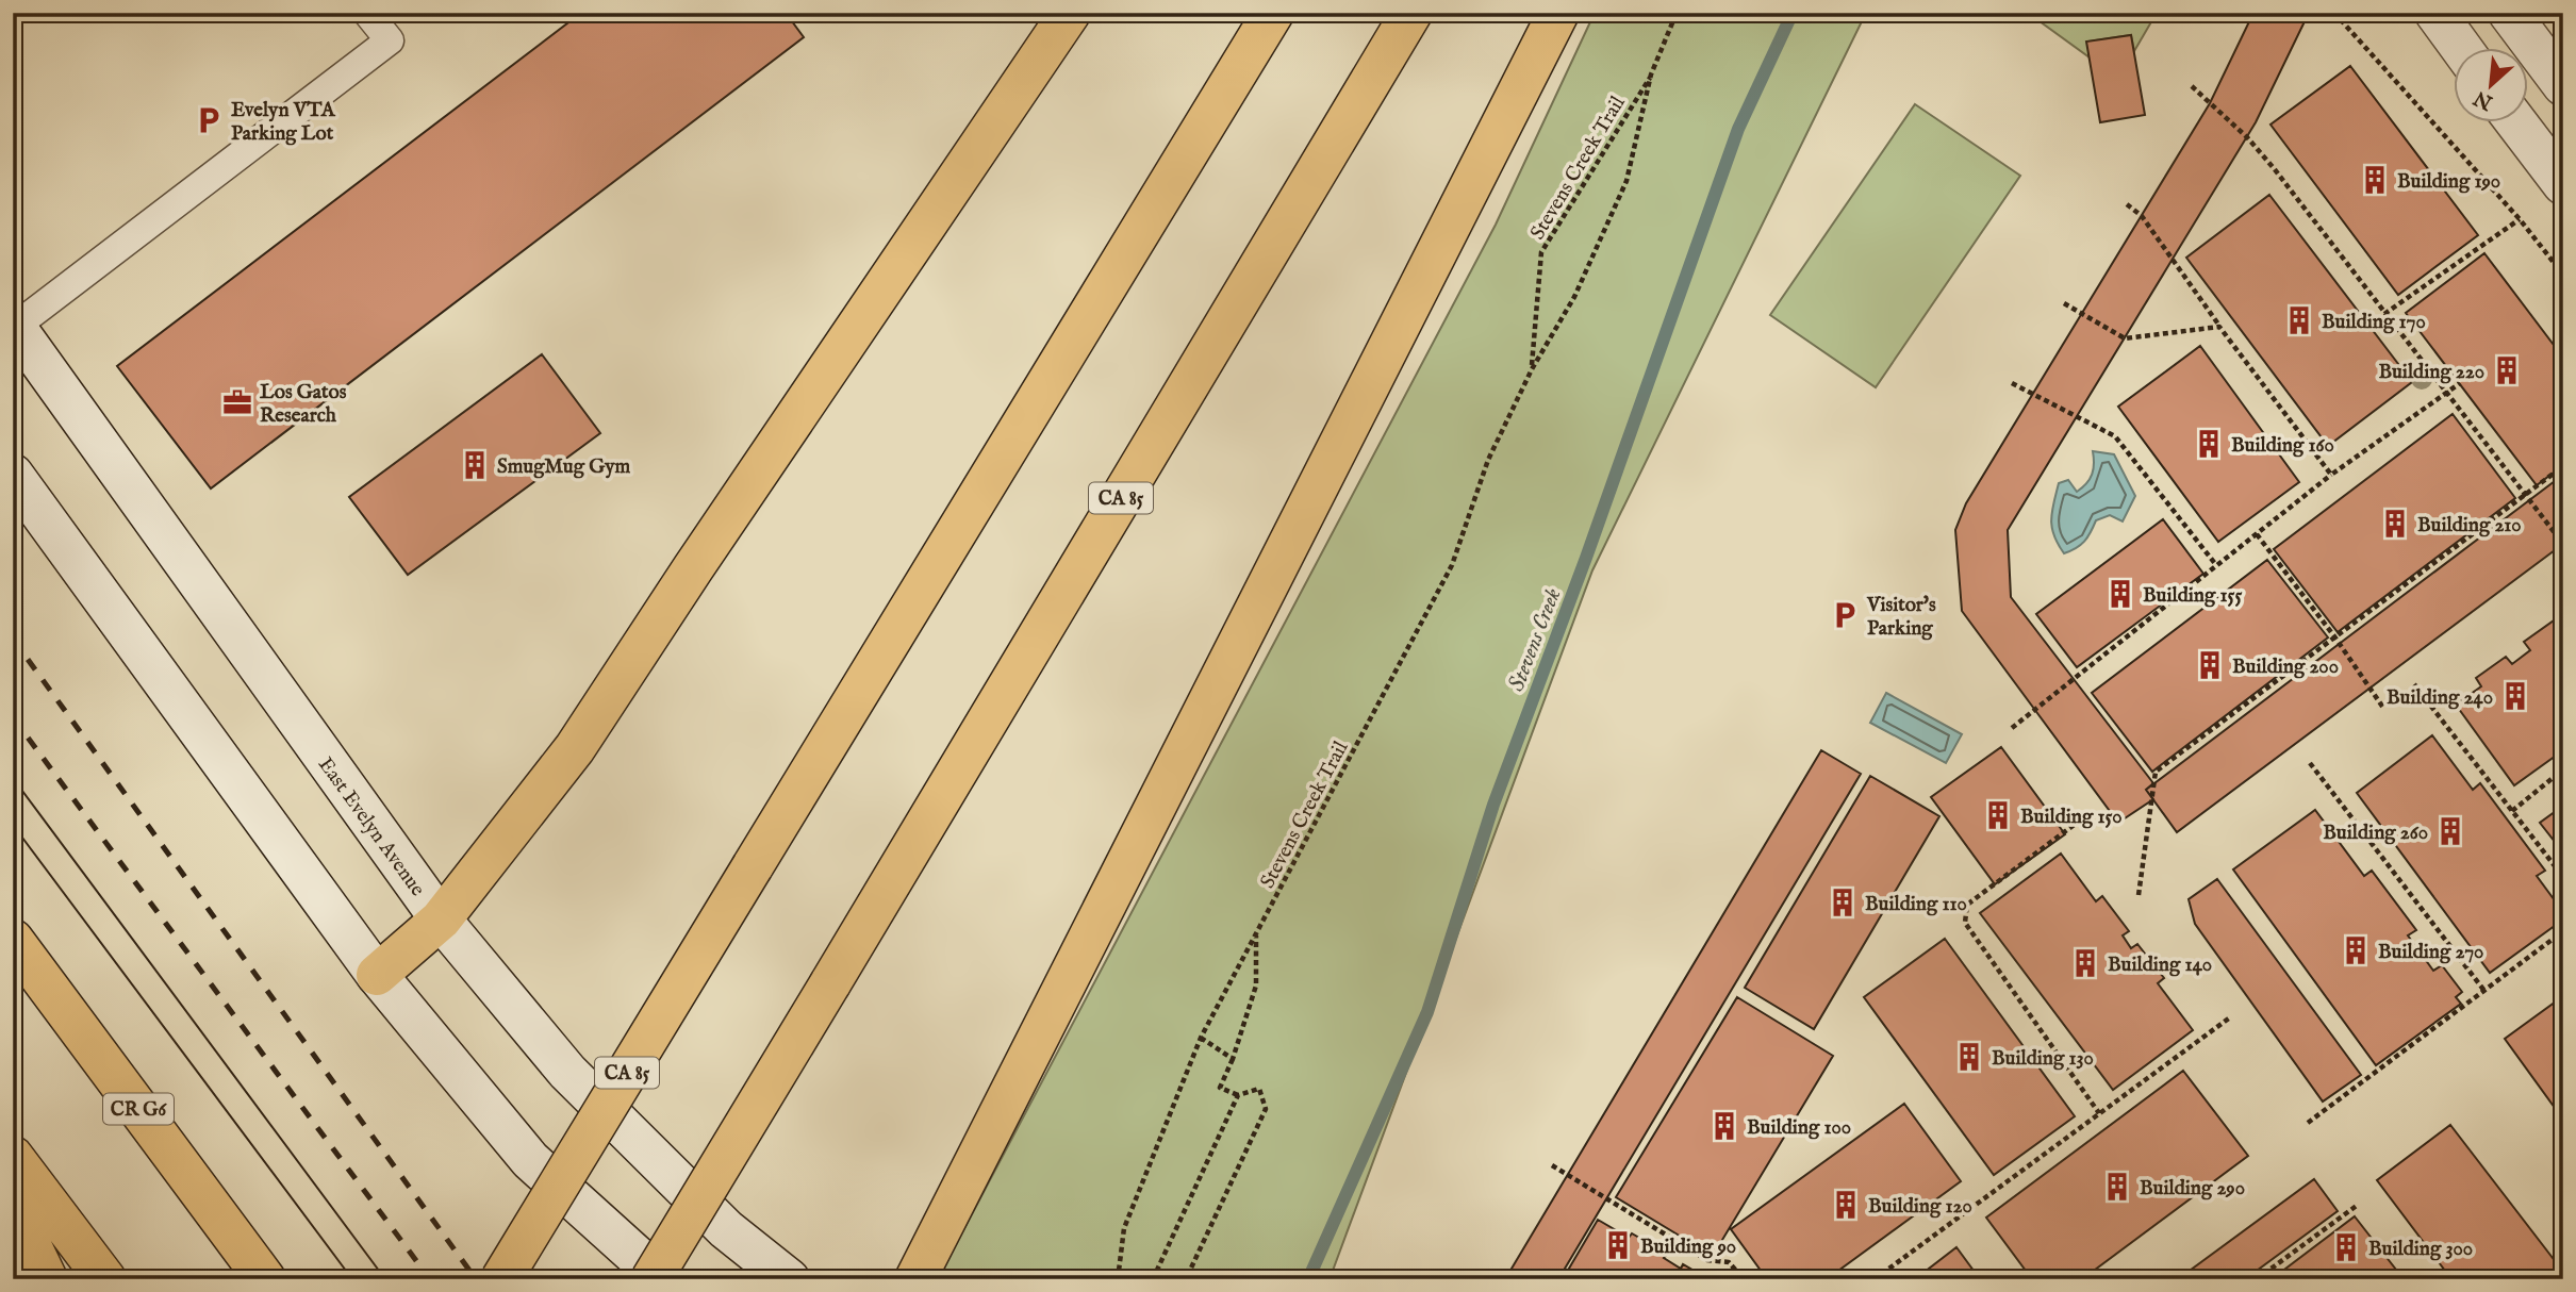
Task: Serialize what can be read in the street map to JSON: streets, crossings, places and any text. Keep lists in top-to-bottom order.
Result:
{
  "streets": {
    "highway": ["CA 85", "CR G6"],
    "main road": ["East Evelyn Avenue"],
    "path": ["Stevens Creek Trail"]
  },
  "water": ["Stevens Creek"],
  "places": {
    "parking": ["Evelyn VTA Parking Lot", "Visitor's Parking"],
    "building": [
      "Building 190",
      "Building 170",
      "Building 220",
      "Building 160",
      "SmugMug Gym",
      "Building 210",
      "Building 155",
      "Building 200",
      "Building 240",
      "Building 150",
      "Building 260",
      "Building 110",
      "Building 270",
      "Building 140",
      "Building 130",
      "Building 100",
      "Building 290",
      "Building 120",
      "Building 90",
      "Building 300"
    ],
    "office": ["Los Gatos Research"]
  },
  "north": "bottom left"
}
